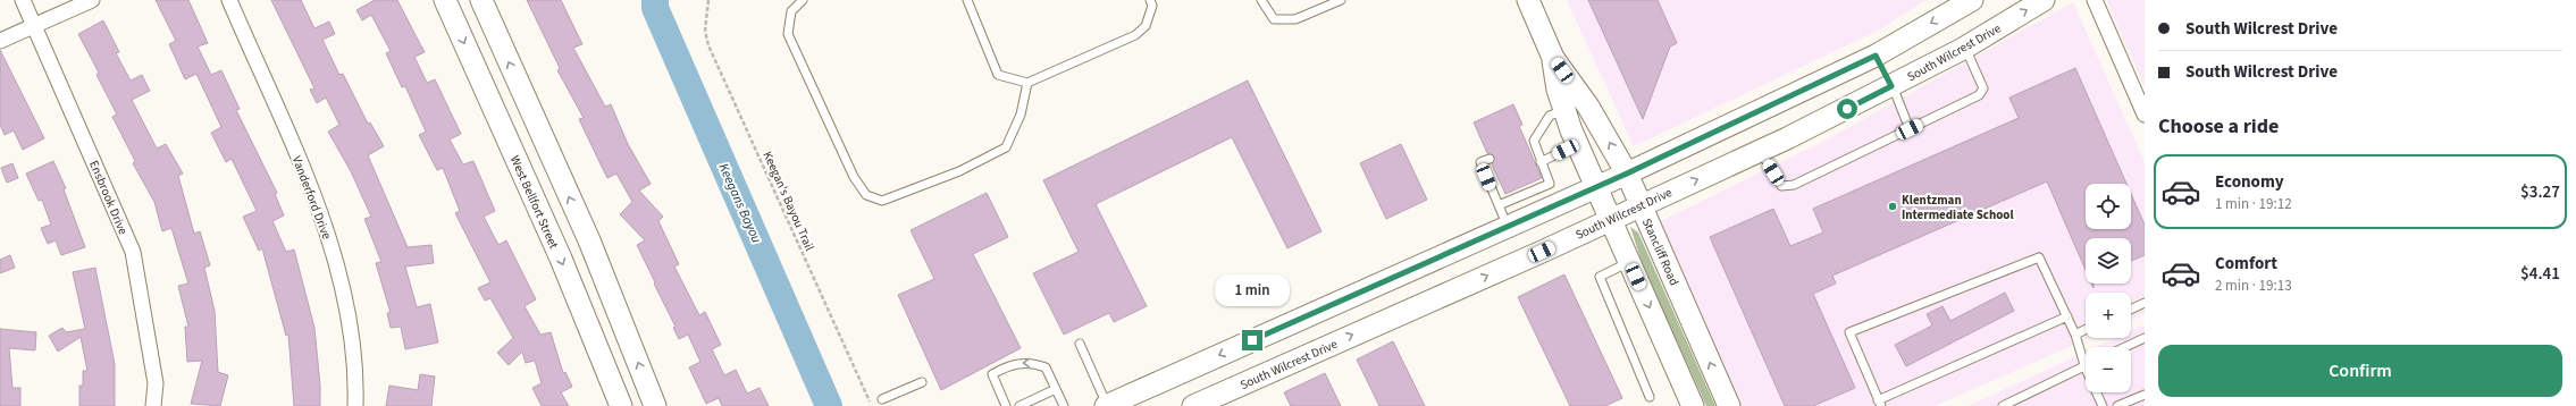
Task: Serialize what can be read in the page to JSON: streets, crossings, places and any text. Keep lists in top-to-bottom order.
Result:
{
  "streets": {
    "main road": ["South Wilcrest Drive", "West Bellfort Street", "Stancliff Road"],
    "street": ["Ensbrook Drive", "Vanderford Drive"],
    "path": ["Keegan's Bayou Trail"]
  },
  "crossings": [
    ["South Wilcrest Drive", "Stancliff Road"]
  ],
  "water": ["Keegans Bayou"],
  "places": ["Klentzman Intermediate School"],
  "page": {
    "banner": ["South Wilcrest Drive", "South Wilcrest Drive"],
    "heading": "Choose a ride",
    "list": [
      {
        "name": "Economy",
        "note": "1 min · 19:12",
        "value": "$3.27"
      },
      {
        "name": "Comfort",
        "note": "2 min · 19:13",
        "value": "$4.41"
      }
    ],
    "map_buttons": ["+", "−"],
    "bubble": "1 min",
    "buttons": "Confirm"
  }
}
